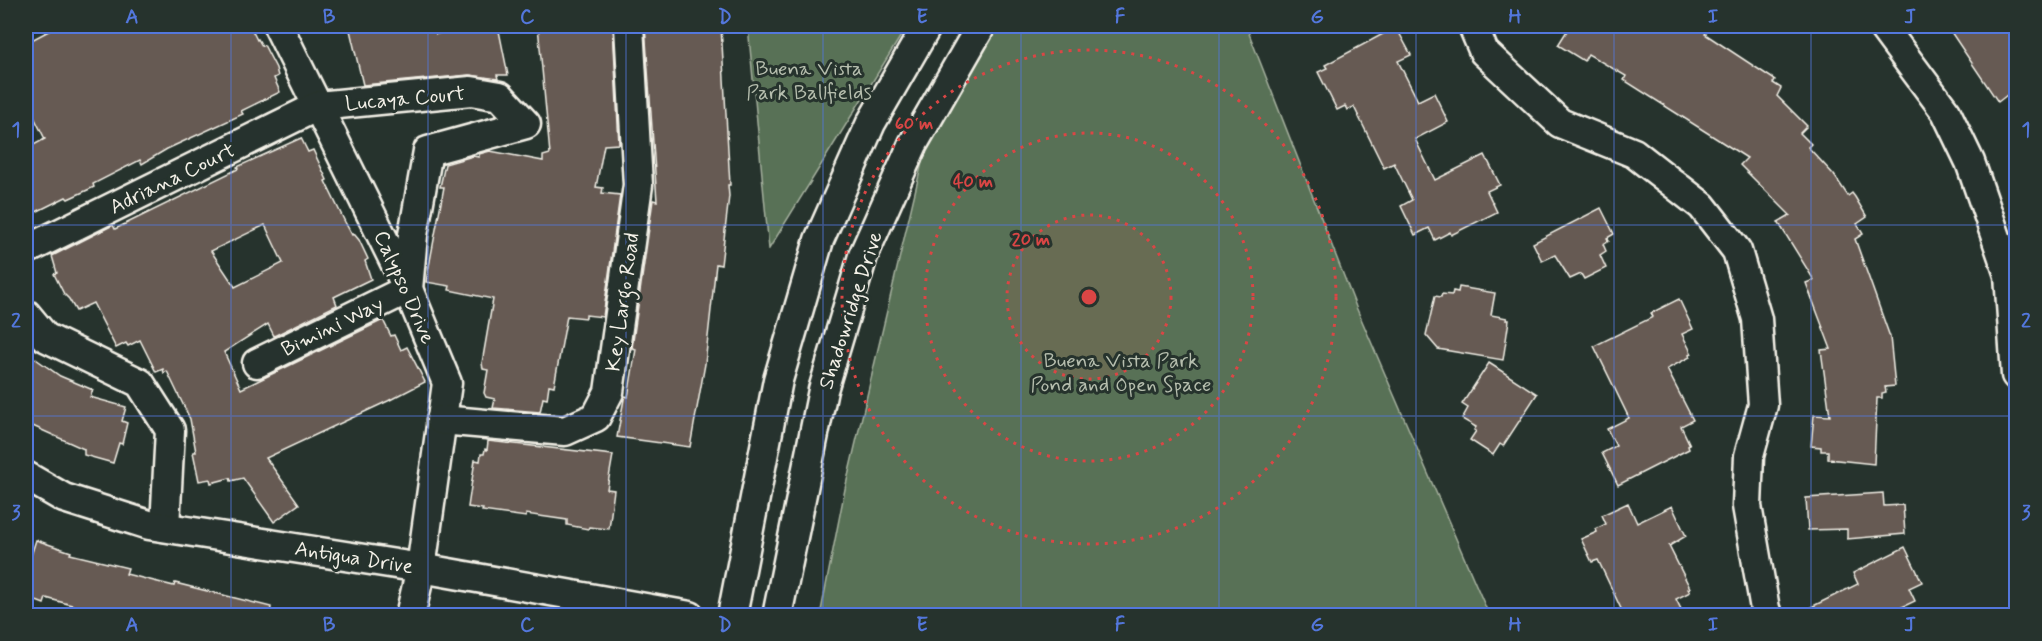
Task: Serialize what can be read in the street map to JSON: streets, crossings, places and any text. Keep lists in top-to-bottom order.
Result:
{
  "streets": {
    "street": [
      "Lucaya Court",
      "Adriana Court",
      "Calypso Drive",
      "Key Largo Road",
      "Shadowridge Drive",
      "Bimini Way",
      "Antigua Drive"
    ]
  },
  "crossings": [
    ["Lucaya Court", "Adriana Court"],
    ["Lucaya Court", "Calypso Drive"],
    ["Lucaya Court", "Bimini Way"],
    ["Adriana Court", "Calypso Drive"],
    ["Calypso Drive", "Key Largo Road"],
    ["Calypso Drive", "Bimini Way"],
    ["Calypso Drive", "Antigua Drive"]
  ],
  "parks": ["Buena Vista Park Ballfields", "Buena Vista Park Pond and Open Space"],
  "grid": {
    "columns": [
      "A",
      "B",
      "C",
      "D",
      "E",
      "F",
      "G",
      "H",
      "I",
      "J"
    ],
    "rows": ["1", "2", "3"]
  },
  "rings": ["60 m", "40 m", "20 m"]
}
